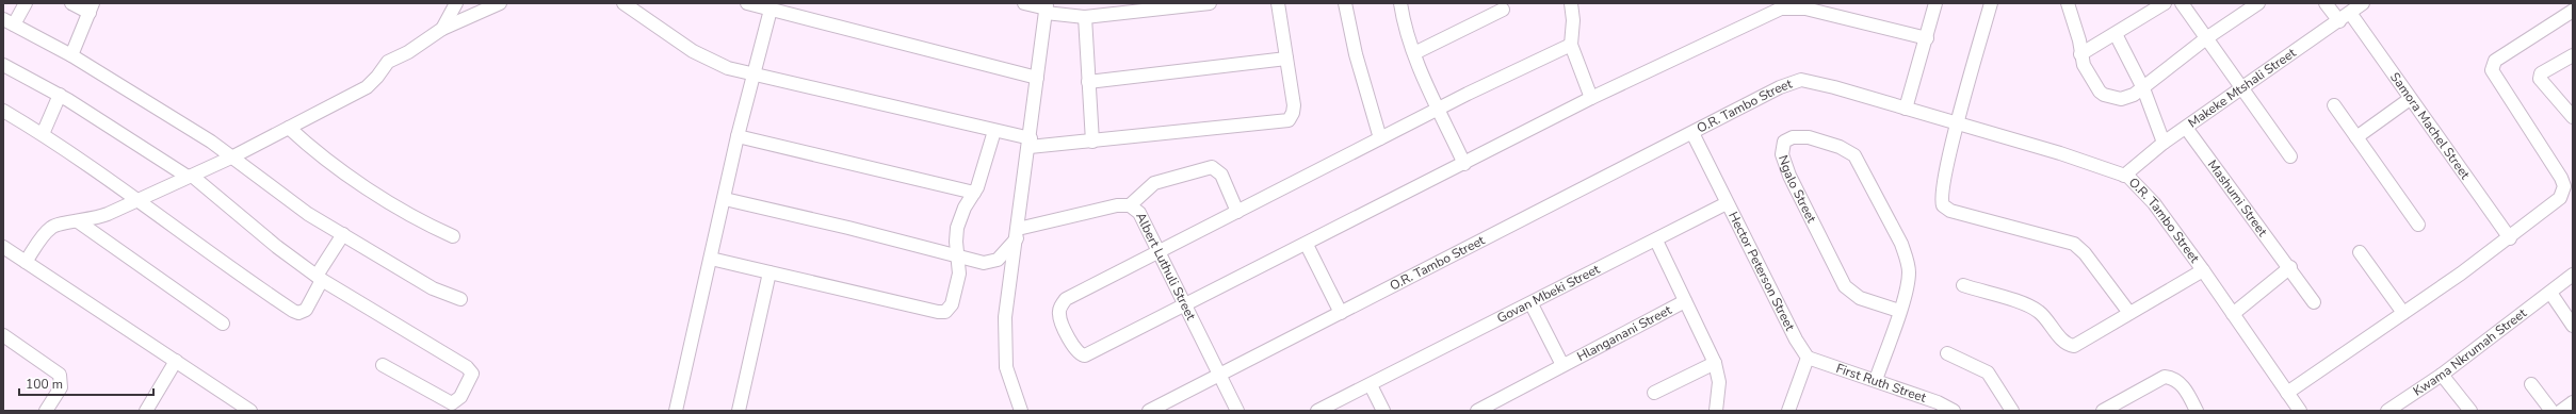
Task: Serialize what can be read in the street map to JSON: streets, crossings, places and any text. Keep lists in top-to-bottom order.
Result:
{
  "streets": {
    "street": [
      "Makeke Mtshali Street",
      "O.R. Tambo Street",
      "Samora Machel Street",
      "Ngalo Street",
      "Mashumi Street",
      "Albert Luthuli Street",
      "Hector Peterson Street",
      "Govan Mbeki Street",
      "Hlanganani Street",
      "Kwama Nkrumah Street",
      "First Ruth Street"
    ]
  },
  "crossings": [
    ["Makeke Mtshali Street", "O.R. Tambo Street"],
    ["Makeke Mtshali Street", "Samora Machel Street"],
    ["Makeke Mtshali Street", "Mashumi Street"],
    ["O.R. Tambo Street", "Albert Luthuli Street"],
    ["O.R. Tambo Street", "Hector Peterson Street"],
    ["Ngalo Street", "First Ruth Street"],
    ["Hector Peterson Street", "Govan Mbeki Street"],
    ["Hector Peterson Street", "First Ruth Street"],
    ["Govan Mbeki Street", "Hlanganani Street"]
  ],
  "scale_bar": "100 m"
}
